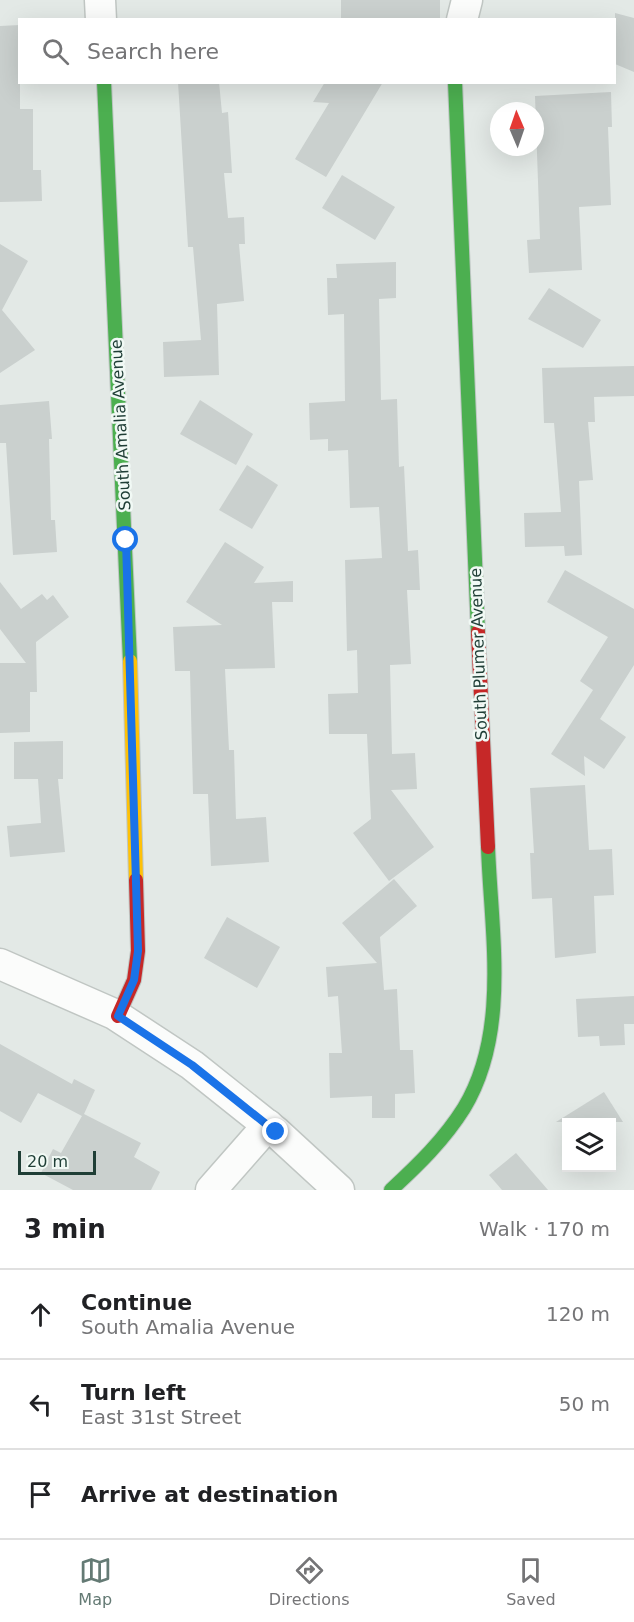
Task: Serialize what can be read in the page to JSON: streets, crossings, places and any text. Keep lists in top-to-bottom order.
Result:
{
  "streets": {
    "street": ["South Amalia Avenue", "South Plumer Avenue"]
  },
  "scale_bar": "20 m",
  "north": "top",
  "page": {
    "search": "Search here",
    "scale": "20 m",
    "heading": ["3 min", "Walk · 170 m"],
    "list": [
      ["Continue", "South Amalia Avenue", "120 m"],
      ["Turn left", "East 31st Street", "50 m"],
      "Arrive at destination"
    ],
    "nav": ["Map", "Directions", "Saved"]
  }
}
